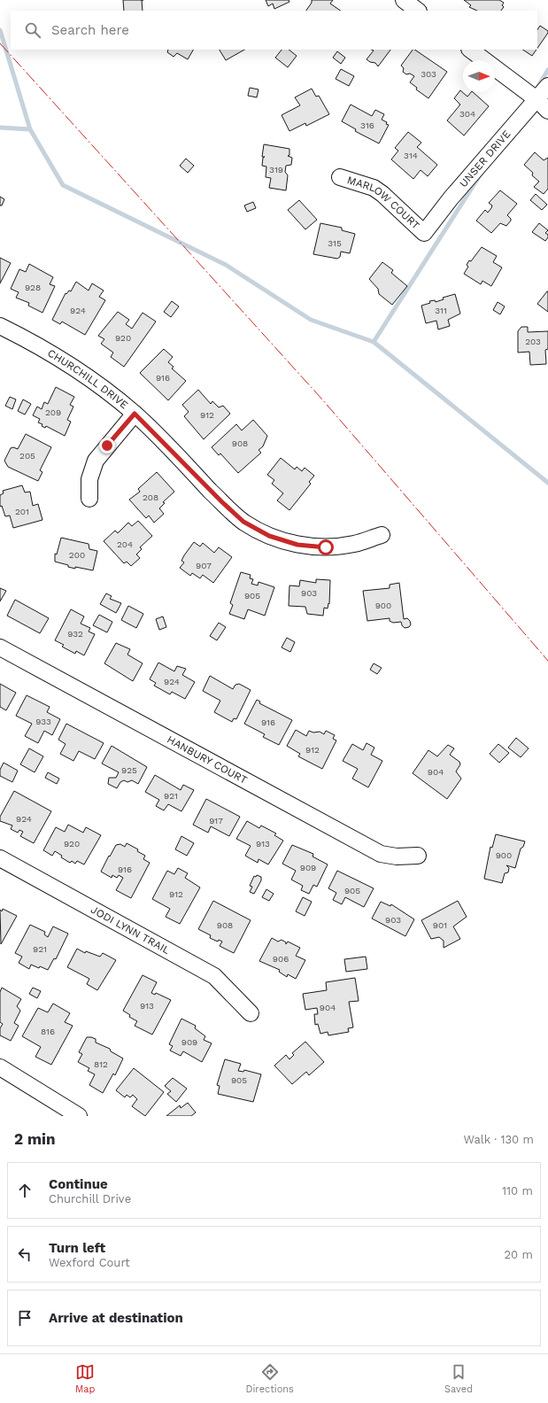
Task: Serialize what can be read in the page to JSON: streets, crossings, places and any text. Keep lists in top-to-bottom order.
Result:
{
  "streets": {
    "street": [
      "UNSER DRIVE",
      "MARLOW COURT",
      "CHURCHILL DRIVE",
      "HANBURY COURT",
      "JODI LYNN TRAIL"
    ]
  },
  "crossings": [
    ["UNSER DRIVE", "MARLOW COURT"]
  ],
  "house_numbers": [
    "303",
    "304",
    "316",
    "314",
    "319",
    "315",
    "928",
    "924",
    "311",
    "920",
    "203",
    "916",
    "209",
    "912",
    "908",
    "205",
    "208",
    "201",
    "204",
    "200",
    "907",
    "903",
    "905",
    "900",
    "932",
    "924",
    "933",
    "916",
    "912",
    "925",
    "904",
    "921",
    "924",
    "917",
    "920",
    "913",
    "900",
    "909",
    "916",
    "905",
    "912",
    "903",
    "908",
    "901",
    "921",
    "906",
    "913",
    "904",
    "816",
    "909",
    "812",
    "905"
  ],
  "north": "right",
  "page": {
    "search": "Search here",
    "heading": ["2 min", "Walk · 130 m"],
    "list": [
      ["Continue", "Churchill Drive", "110 m"],
      ["Turn left", "Wexford Court", "20 m"],
      "Arrive at destination"
    ],
    "nav": ["Map", "Directions", "Saved"]
  }
}
